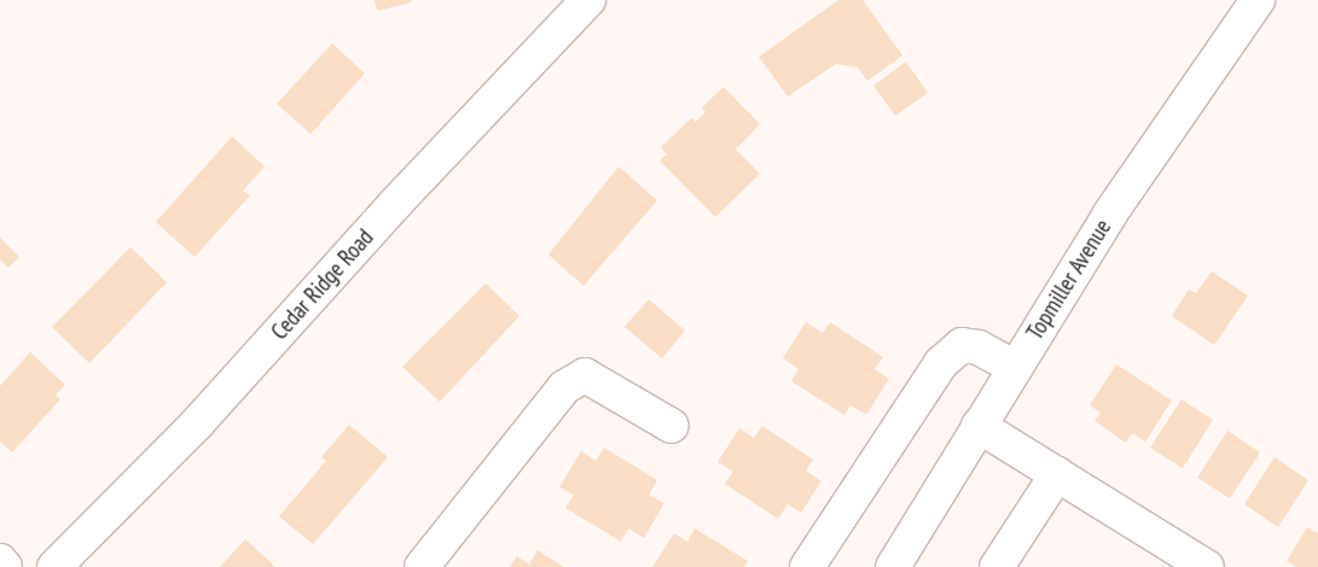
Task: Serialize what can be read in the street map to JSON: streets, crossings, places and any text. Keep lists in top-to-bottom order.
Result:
{
  "streets": {
    "street": ["Topmiller Avenue", "Cedar Ridge Road"]
  }
}
